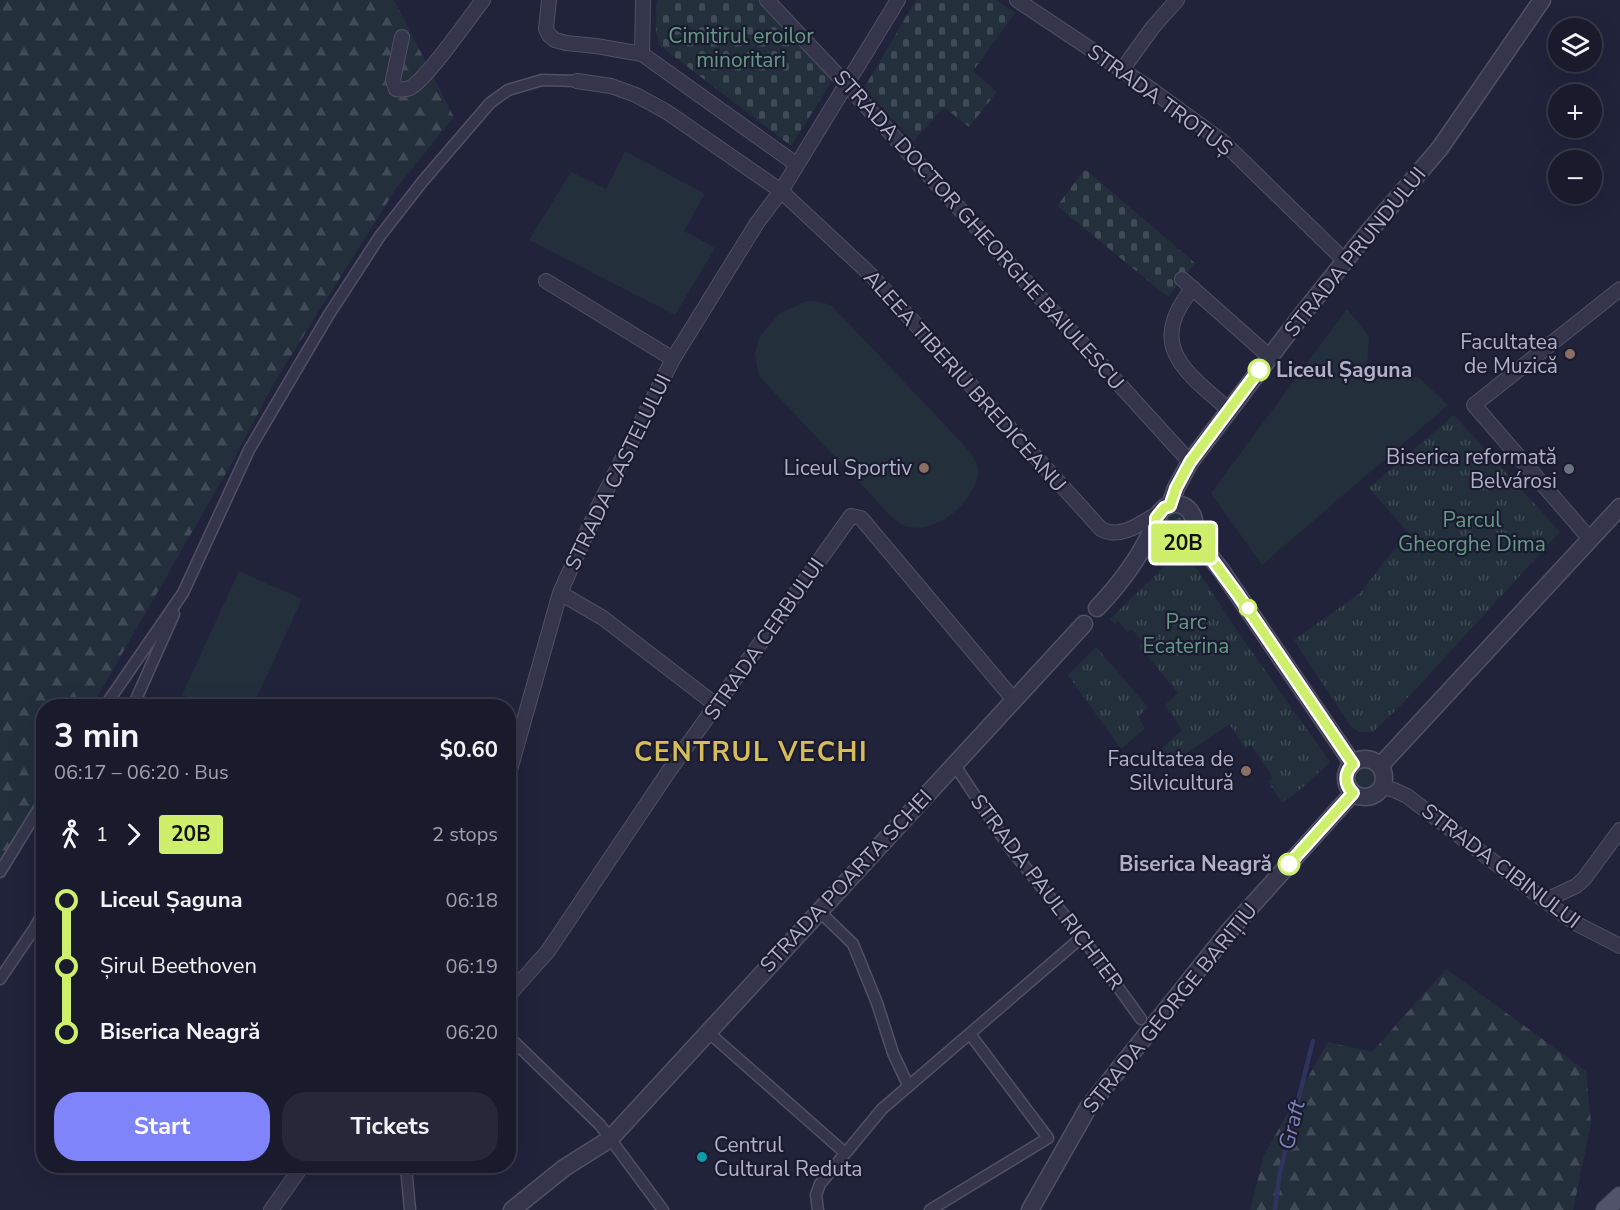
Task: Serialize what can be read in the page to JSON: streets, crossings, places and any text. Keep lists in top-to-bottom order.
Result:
{
  "streets": {
    "street": [
      "STRADA TROTUȘ",
      "STRADA DOCTOR GHEORGHE BAIULESCU",
      "STRADA PRUNDULUI",
      "ALEEA TIBERIU BREDICEANU",
      "STRADA CASTELULUI",
      "STRADA CERBULUI",
      "STRADA CIBINULUI",
      "STRADA POARTA SCHEI",
      "STRADA PAUL RICHTER",
      "STRADA GEORGE BARIȚIU"
    ]
  },
  "crossings": [
    ["STRADA TROTUȘ", "STRADA PRUNDULUI"],
    ["STRADA DOCTOR GHEORGHE BAIULESCU", "STRADA PRUNDULUI"],
    ["STRADA DOCTOR GHEORGHE BAIULESCU", "STRADA CASTELULUI"],
    ["STRADA PRUNDULUI", "ALEEA TIBERIU BREDICEANU"],
    ["ALEEA TIBERIU BREDICEANU", "STRADA CASTELULUI"],
    ["STRADA CERBULUI", "STRADA POARTA SCHEI"],
    ["STRADA CIBINULUI", "STRADA GEORGE BARIȚIU"],
    ["STRADA POARTA SCHEI", "STRADA PAUL RICHTER"]
  ],
  "districts": ["CENTRUL VECHI"],
  "water": ["Graft"],
  "parks": ["Cimitirul eroilor minoritari", "Parcul Gheorghe Dima", "Parc Ecaterina"],
  "places": [
    "Facultatea de Muzică",
    "Liceul Șaguna",
    "Liceul Sportiv",
    "Biserica reformată Belvárosi",
    "Facultatea de Silvicultură",
    "Biserica Neagră",
    "Centrul Cultural Reduta"
  ],
  "lines": ["bus line 20B"],
  "page": {
    "on_map": "20B",
    "map_buttons": ["+", "−"],
    "heading": ["3 min", "06:17 – 06:20 · Bus", "$0.60"],
    "legs": ["1", "20B", "2 stops"],
    "list": [
      {
        "name": "Liceul Șaguna",
        "value": "06:18"
      },
      {
        "name": "Șirul Beethoven",
        "value": "06:19"
      },
      {
        "name": "Biserica Neagră",
        "value": "06:20"
      }
    ],
    "buttons": ["Start", "Tickets"]
  }
}
